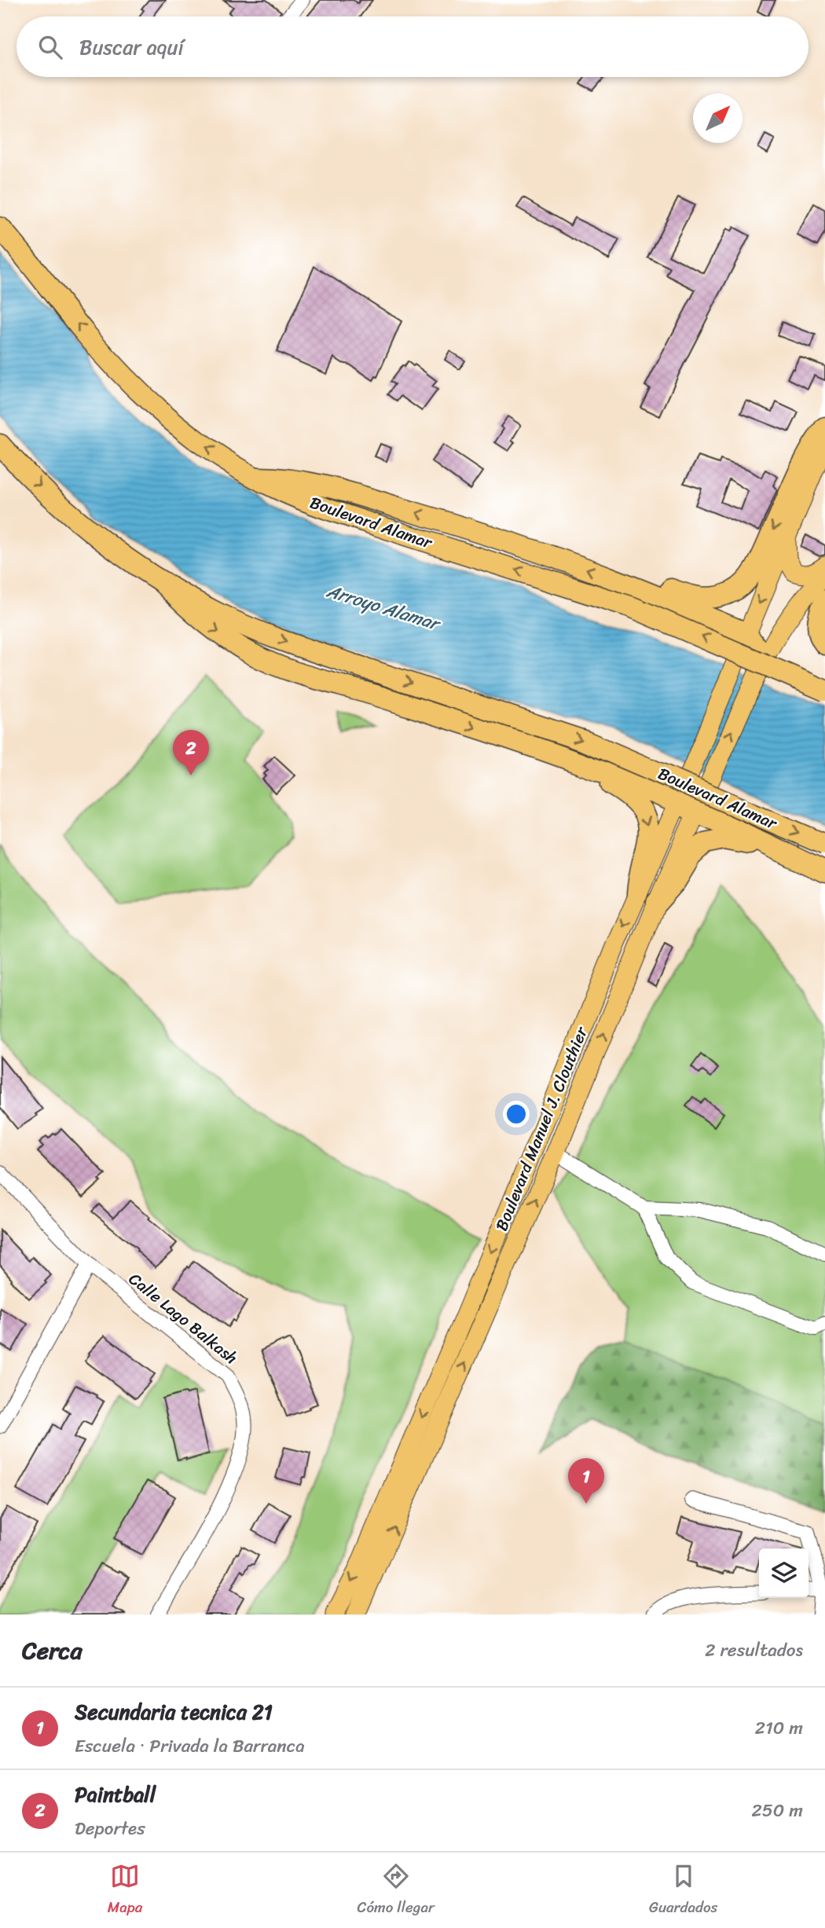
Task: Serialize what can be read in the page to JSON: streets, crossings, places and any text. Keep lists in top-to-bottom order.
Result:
{
  "streets": {
    "highway": ["Boulevard Alamar"],
    "main road": ["Boulevard Manuel J. Clouthier"],
    "street": ["Calle Lago Balkash"]
  },
  "water": ["Arroyo Alamar"],
  "north": "top right",
  "page": {
    "search": "Buscar aquí",
    "pins": ["2", "1"],
    "heading": ["Cerca", "2 resultados"],
    "list": [
      {
        "mark": "1",
        "name": "Secundaria tecnica 21",
        "note": "Escuela · Privada la Barranca",
        "value": "210 m"
      },
      {
        "mark": "2",
        "name": "Paintball",
        "note": "Deportes",
        "value": "250 m"
      }
    ],
    "nav": ["Mapa", "Cómo llegar", "Guardados"]
  }
}
